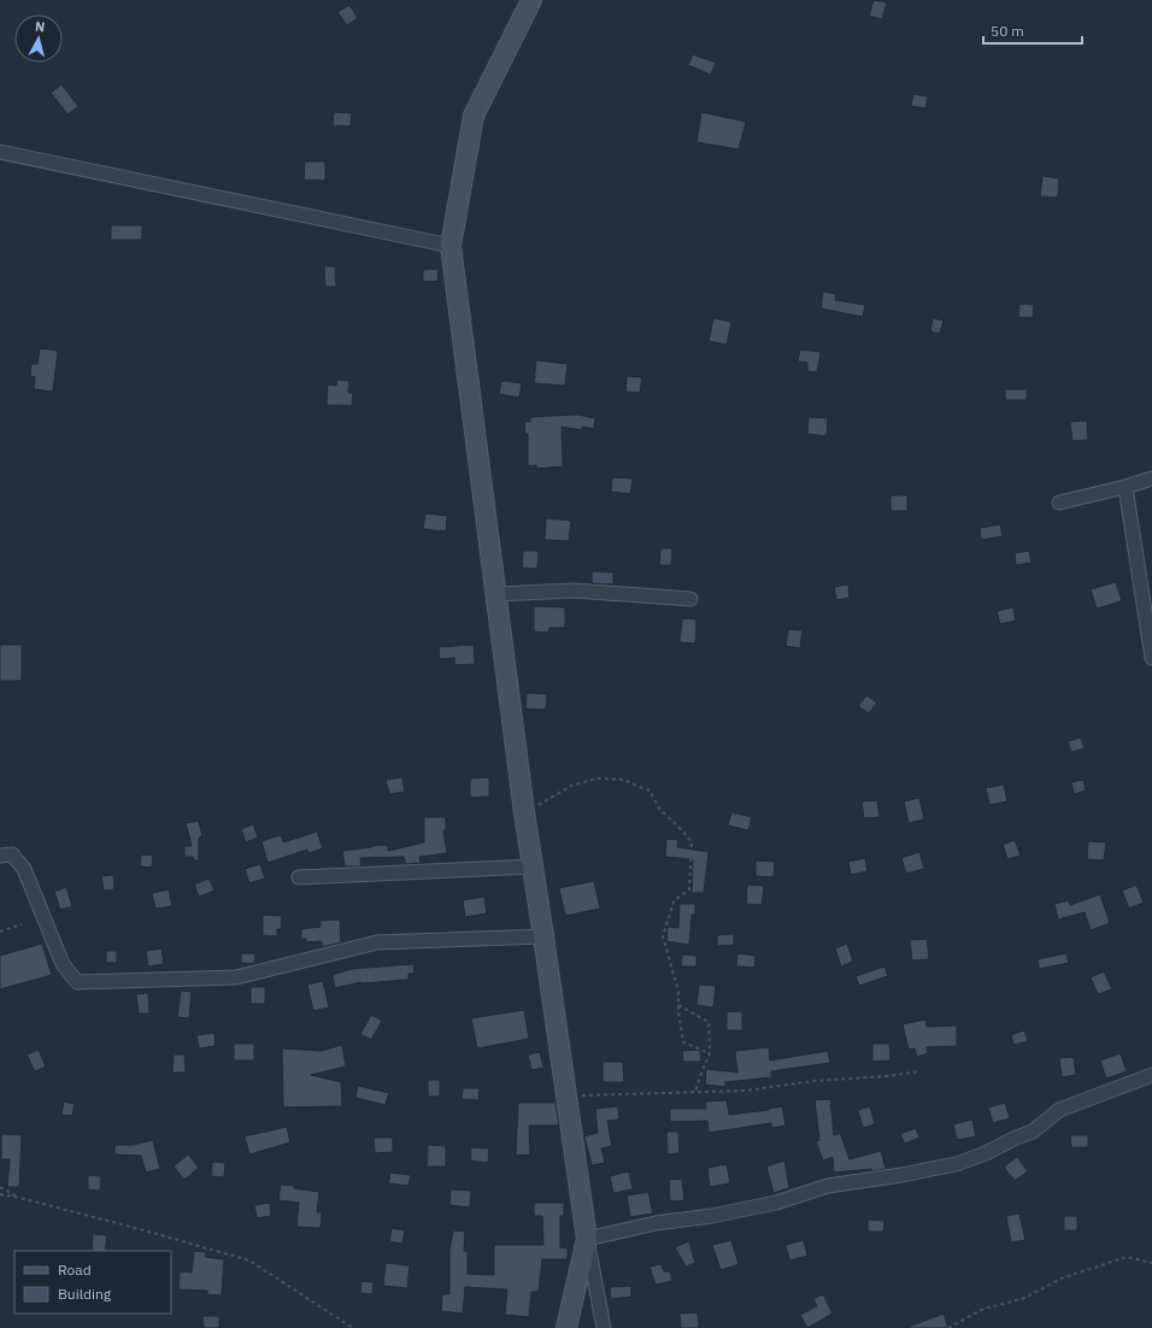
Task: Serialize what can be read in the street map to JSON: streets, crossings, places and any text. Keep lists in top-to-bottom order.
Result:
{
  "legend": ["Road", "Building"],
  "scale_bar": "50 m",
  "north": "top"
}
